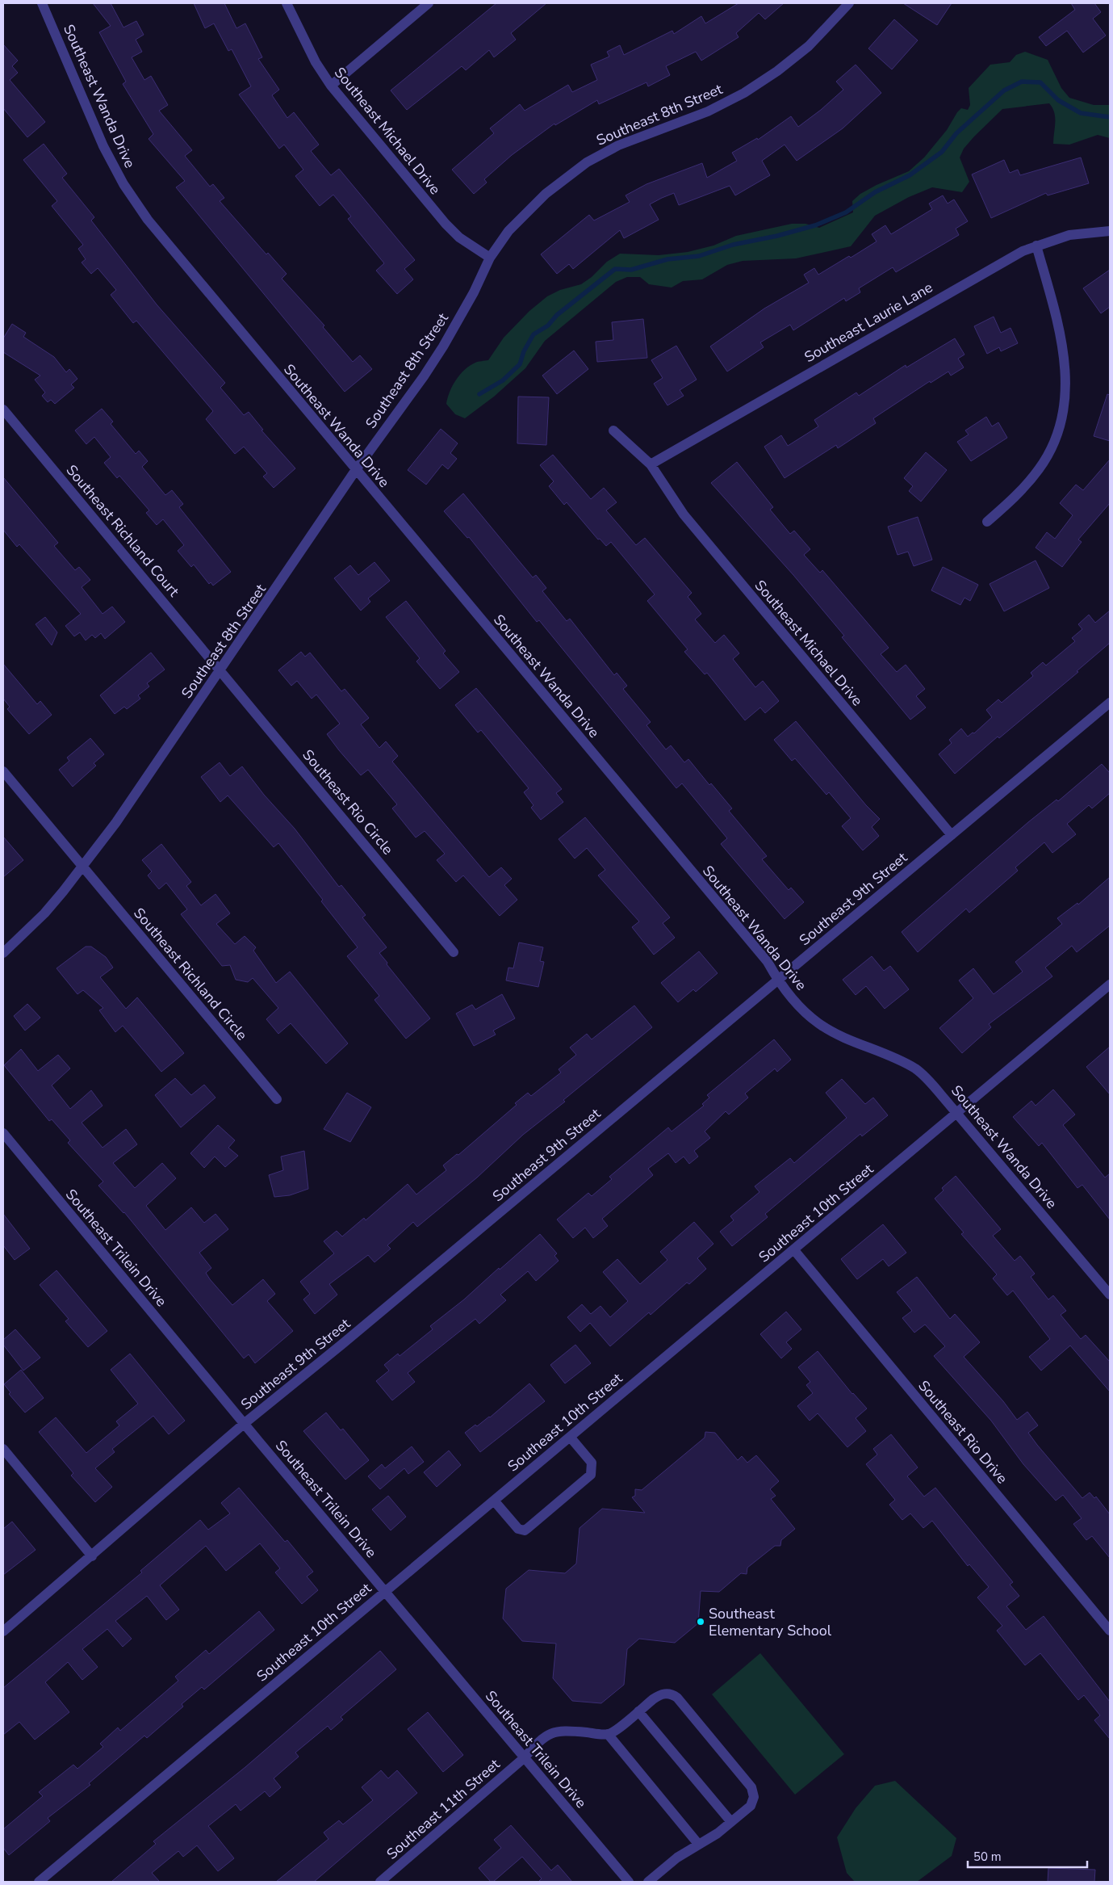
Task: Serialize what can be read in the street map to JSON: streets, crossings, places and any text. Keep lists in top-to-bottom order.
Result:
{
  "streets": {
    "street": [
      "Southeast Wanda Drive",
      "Southeast 8th Street",
      "Southeast Michael Drive",
      "Southeast Laurie Lane",
      "Southeast Richland Court",
      "Southeast Rio Circle",
      "Southeast 9th Street",
      "Southeast Richland Circle",
      "Southeast 10th Street",
      "Southeast Trilein Drive",
      "Southeast Rio Drive",
      "Southeast 11th Street"
    ]
  },
  "crossings": [
    ["Southeast Wanda Drive", "Southeast 8th Street"],
    ["Southeast Wanda Drive", "Southeast 9th Street"],
    ["Southeast Wanda Drive", "Southeast 10th Street"],
    ["Southeast 8th Street", "Southeast Michael Drive"],
    ["Southeast 8th Street", "Southeast Richland Court"],
    ["Southeast 8th Street", "Southeast Rio Circle"],
    ["Southeast 8th Street", "Southeast Richland Circle"],
    ["Southeast Michael Drive", "Southeast Laurie Lane"],
    ["Southeast Michael Drive", "Southeast 9th Street"],
    ["Southeast Richland Court", "Southeast Rio Circle"],
    ["Southeast 9th Street", "Southeast Trilein Drive"],
    ["Southeast 10th Street", "Southeast Trilein Drive"],
    ["Southeast 10th Street", "Southeast Rio Drive"],
    ["Southeast Trilein Drive", "Southeast 11th Street"]
  ],
  "places": ["Southeast Elementary School"],
  "scale_bar": "50 m"
}
